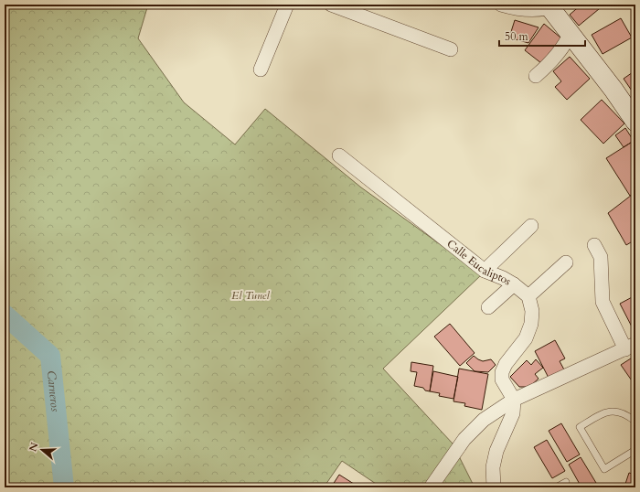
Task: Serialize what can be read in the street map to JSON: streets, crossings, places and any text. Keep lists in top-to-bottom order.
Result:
{
  "streets": {
    "street": ["Calle Eucaliptos"]
  },
  "water": ["Carneros"],
  "parks": ["El Tunel"],
  "scale_bar": "50 m",
  "north": "left"
}
